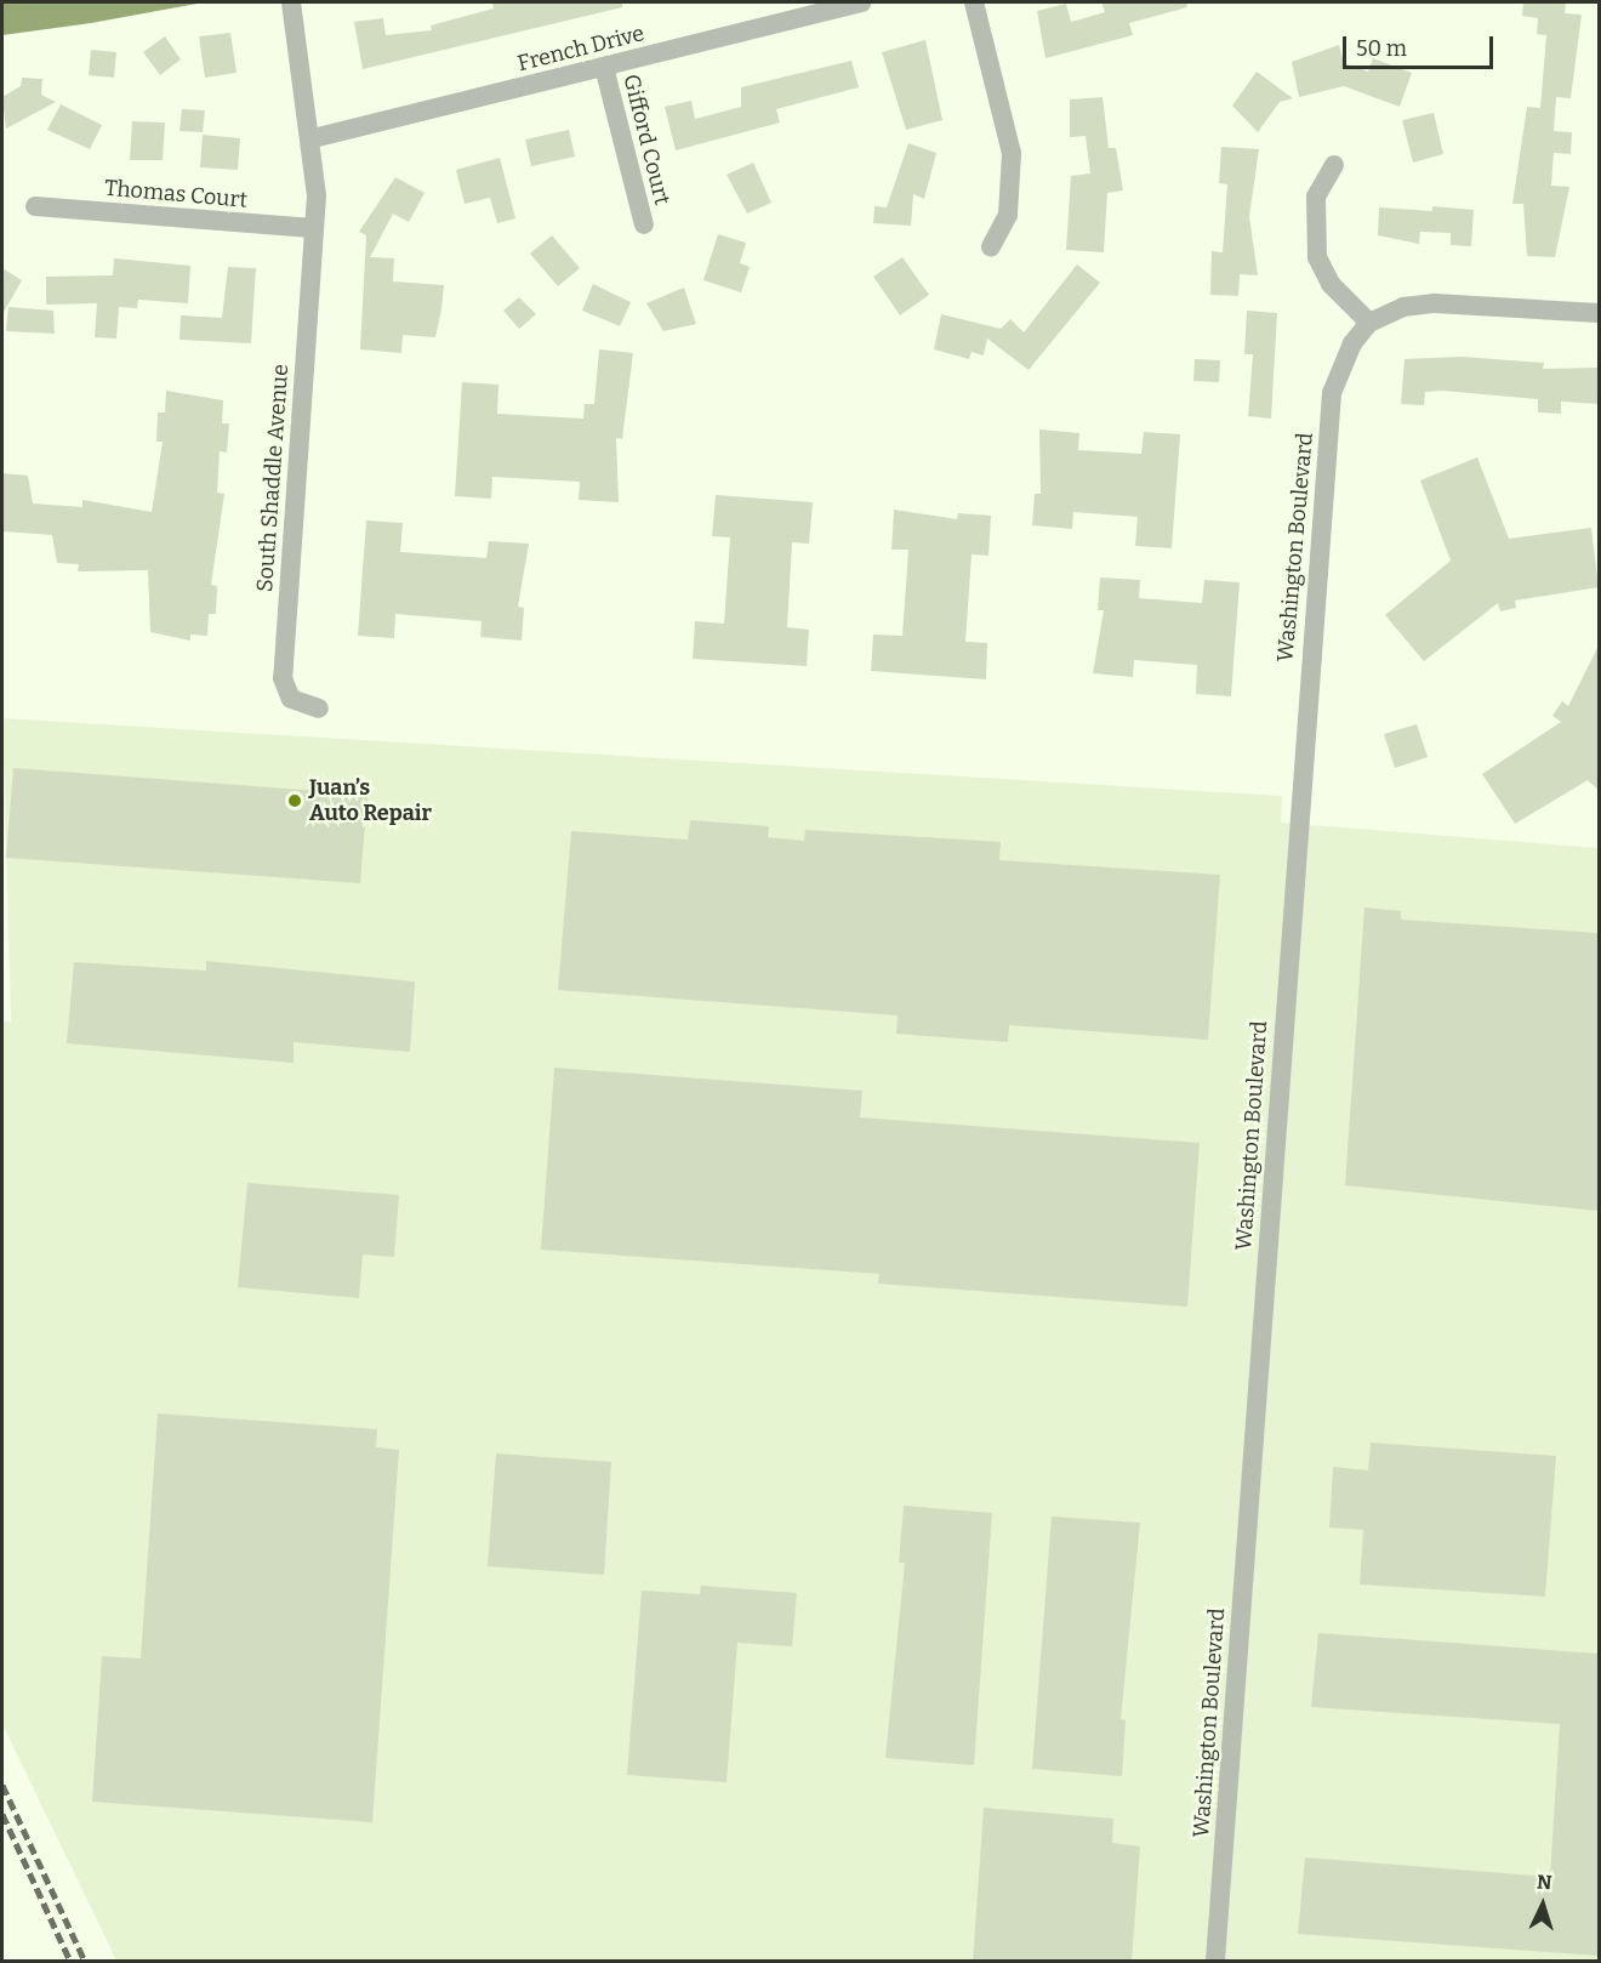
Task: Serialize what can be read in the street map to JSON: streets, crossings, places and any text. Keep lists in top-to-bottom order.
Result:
{
  "streets": {
    "street": [
      "French Drive",
      "Gifford Court",
      "Thomas Court",
      "South Shaddle Avenue",
      "Washington Boulevard"
    ]
  },
  "crossings": [
    ["French Drive", "Gifford Court"],
    ["Thomas Court", "South Shaddle Avenue"]
  ],
  "places": ["Juan’s Auto Repair"],
  "scale_bar": "50 m",
  "north": "top"
}
